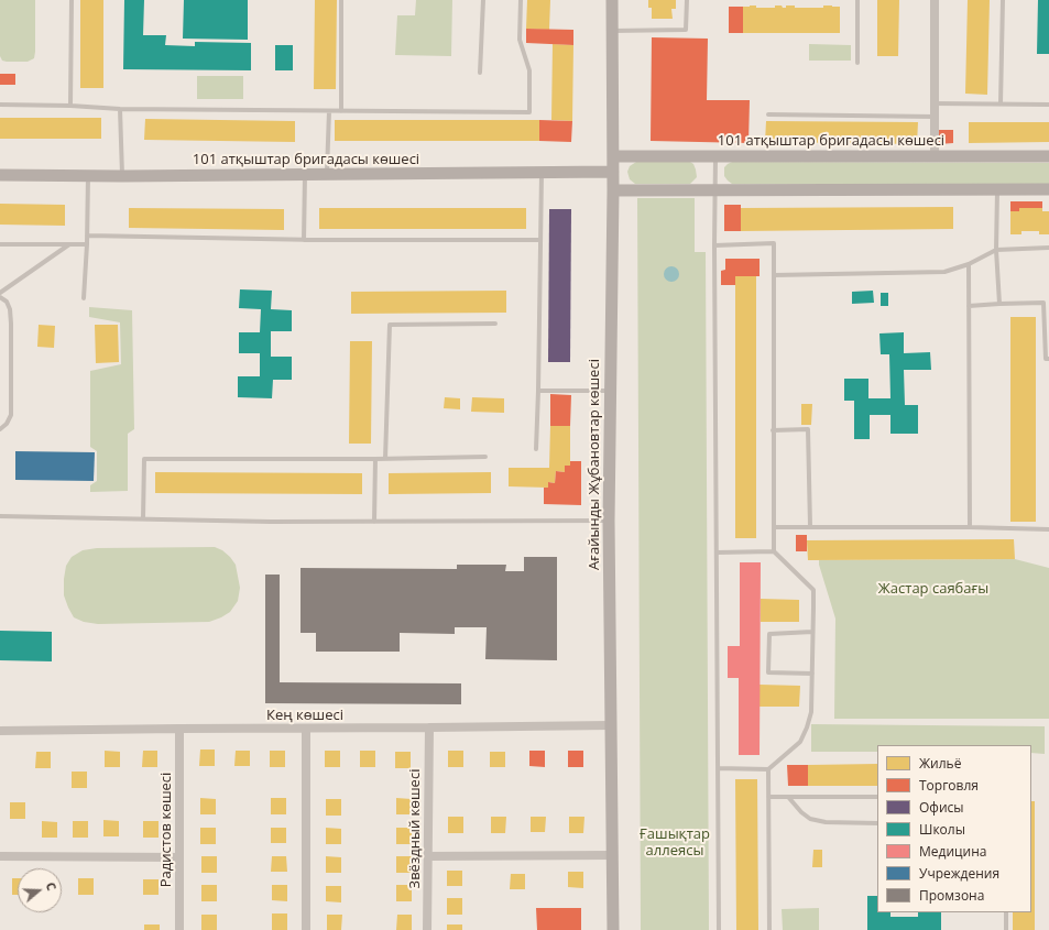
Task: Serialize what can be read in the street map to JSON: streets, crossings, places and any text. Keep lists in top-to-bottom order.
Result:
{
  "streets": {
    "street": [
      "101 атқыштар бригадасы көшесі",
      "Ағайынды Жұбановтар көшесі",
      "Кең көшесі",
      "Звёздный көшесі",
      "Радистов көшесі"
    ]
  },
  "crossings": [
    ["101 атқыштар бригадасы көшесі", "Ағайынды Жұбановтар көшесі"],
    ["Ағайынды Жұбановтар көшесі", "Кең көшесі"],
    ["Кең көшесі", "Звёздный көшесі"],
    ["Кең көшесі", "Радистов көшесі"]
  ],
  "parks": ["Жастар саябағы", "Ғашықтар аллеясы"],
  "legend": [
    "Жильё",
    "Торговля",
    "Офисы",
    "Школы",
    "Медицина",
    "Учреждения",
    "Промзона"
  ],
  "north": "right"
}
